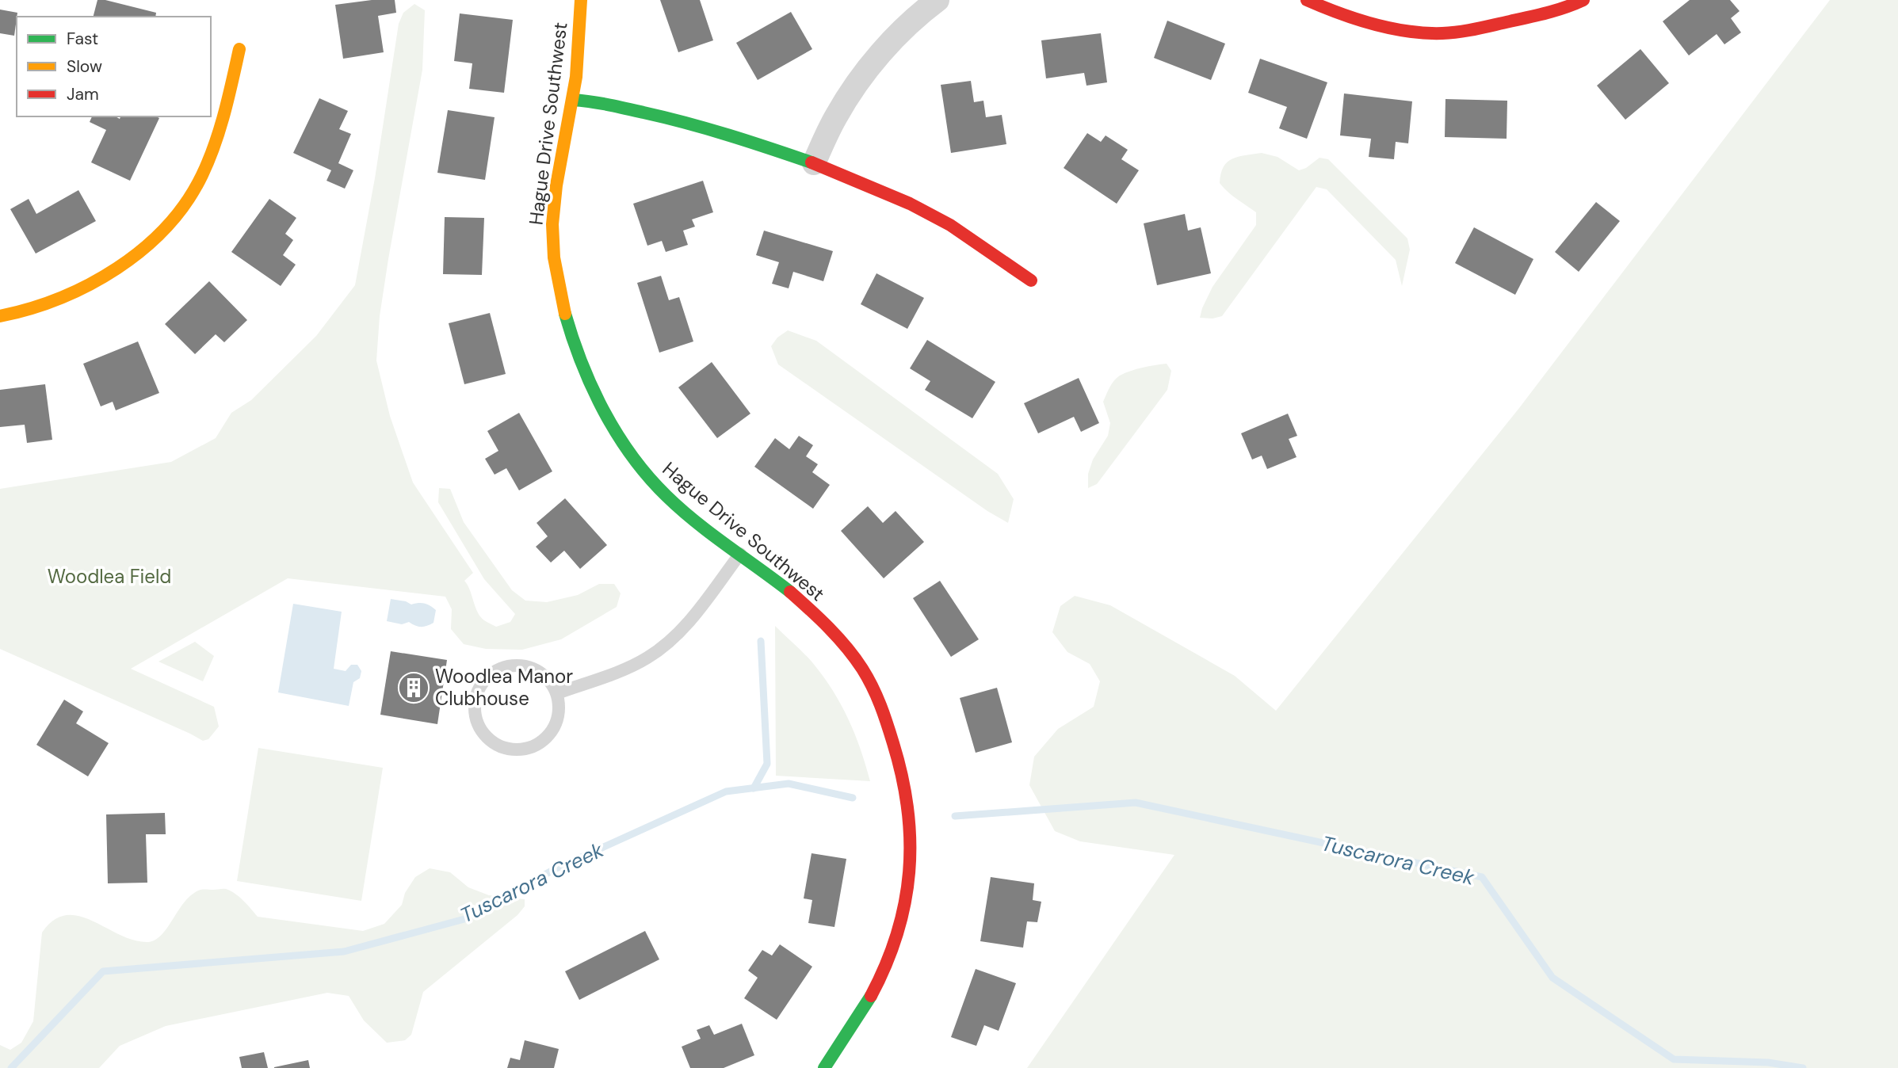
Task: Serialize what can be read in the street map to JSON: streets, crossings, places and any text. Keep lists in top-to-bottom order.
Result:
{
  "streets": {
    "street": ["Hague Drive Southwest"]
  },
  "water": ["Tuscarora Creek"],
  "parks": ["Woodlea Field"],
  "places": {
    "building": ["Woodlea Manor Clubhouse"]
  },
  "legend": ["Fast", "Slow", "Jam"]
}
